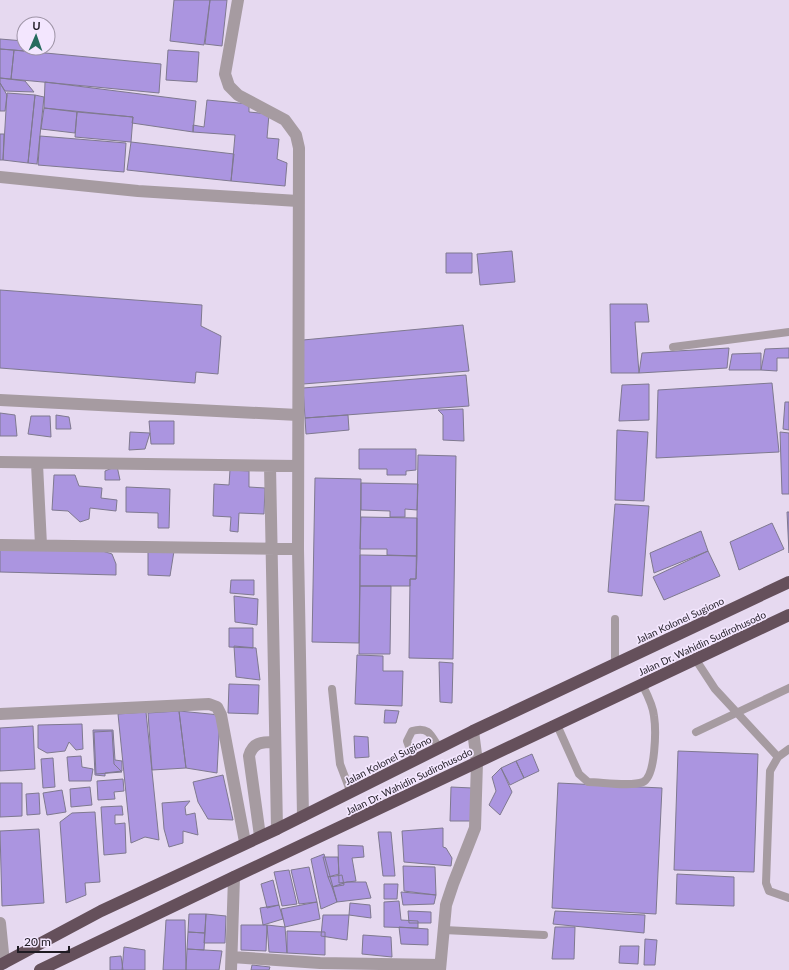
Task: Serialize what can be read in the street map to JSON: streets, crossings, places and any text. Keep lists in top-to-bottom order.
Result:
{
  "streets": {
    "highway": ["Jalan Kolonel Sugiono", "Jalan Dr. Wahidin Sudirohusodo"]
  },
  "scale_bar": "20 m",
  "north": "top"
}
